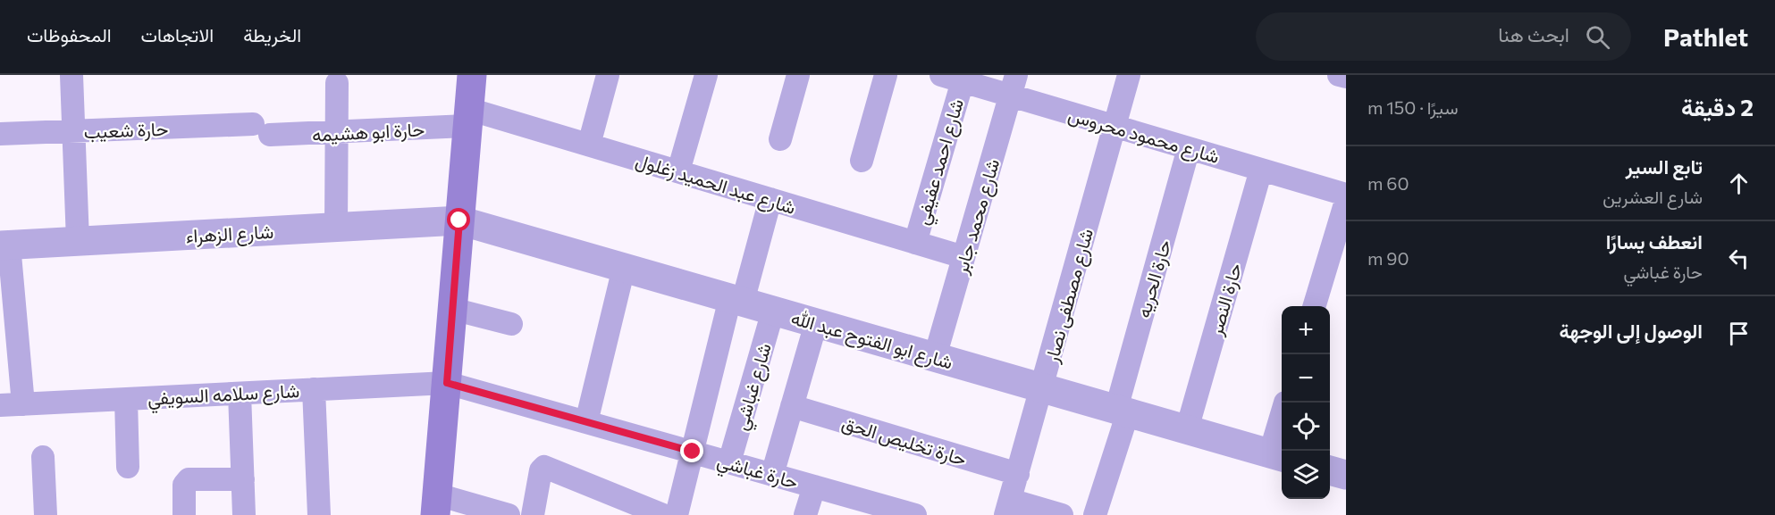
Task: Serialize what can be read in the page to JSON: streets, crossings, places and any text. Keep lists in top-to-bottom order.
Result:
{
  "streets": {
    "street": [
      "حارة شعيب",
      "حارة ابو هشيمه",
      "شارع محمود محروس",
      "شارع احمد عفيفي",
      "شارع عبد الحميد زغلول",
      "شارع محمد جابر",
      "شارع الزهراء",
      "حارة الحريه",
      "شارع مصطفى نصار",
      "حارة النصر",
      "شارع ابو الفتوح عبد الله",
      "شارع غباشي",
      "شارع سلامه السويفي",
      "حارة تخليص الحق",
      "حارة غباشي"
    ]
  },
  "crossings": [
    ["حارة شعيب", "حارة ابو هشيمه"],
    ["حارة ابو هشيمه", "شارع عبد الحميد زغلول"],
    ["شارع محمود محروس", "شارع احمد عفيفي"],
    ["شارع محمود محروس", "شارع محمد جابر"],
    ["شارع محمود محروس", "حارة الحريه"],
    ["شارع محمود محروس", "شارع مصطفى نصار"],
    ["شارع محمود محروس", "حارة النصر"],
    ["شارع احمد عفيفي", "شارع عبد الحميد زغلول"],
    ["شارع عبد الحميد زغلول", "شارع محمد جابر"],
    ["شارع محمد جابر", "شارع ابو الفتوح عبد الله"],
    ["شارع الزهراء", "شارع ابو الفتوح عبد الله"],
    ["حارة الحريه", "شارع ابو الفتوح عبد الله"],
    ["شارع مصطفى نصار", "شارع ابو الفتوح عبد الله"],
    ["شارع مصطفى نصار", "حارة تخليص الحق"],
    ["حارة النصر", "شارع ابو الفتوح عبد الله"],
    ["شارع ابو الفتوح عبد الله", "شارع غباشي"],
    ["شارع غباشي", "حارة غباشي"],
    ["شارع سلامه السويفي", "حارة غباشي"]
  ],
  "page": {
    "header": "Pathlet",
    "search": "ابحث هنا",
    "nav": ["الخريطة", "الاتجاهات", "المحفوظات"],
    "heading": ["2 دقيقة", "سيرًا · 150 m"],
    "list": [
      ["تابع السير", "شارع العشرين", "60 m"],
      ["انعطف يسارًا", "حارة غباشي", "90 m"],
      "الوصول إلى الوجهة"
    ],
    "map_buttons": ["+", "−"]
  }
}
